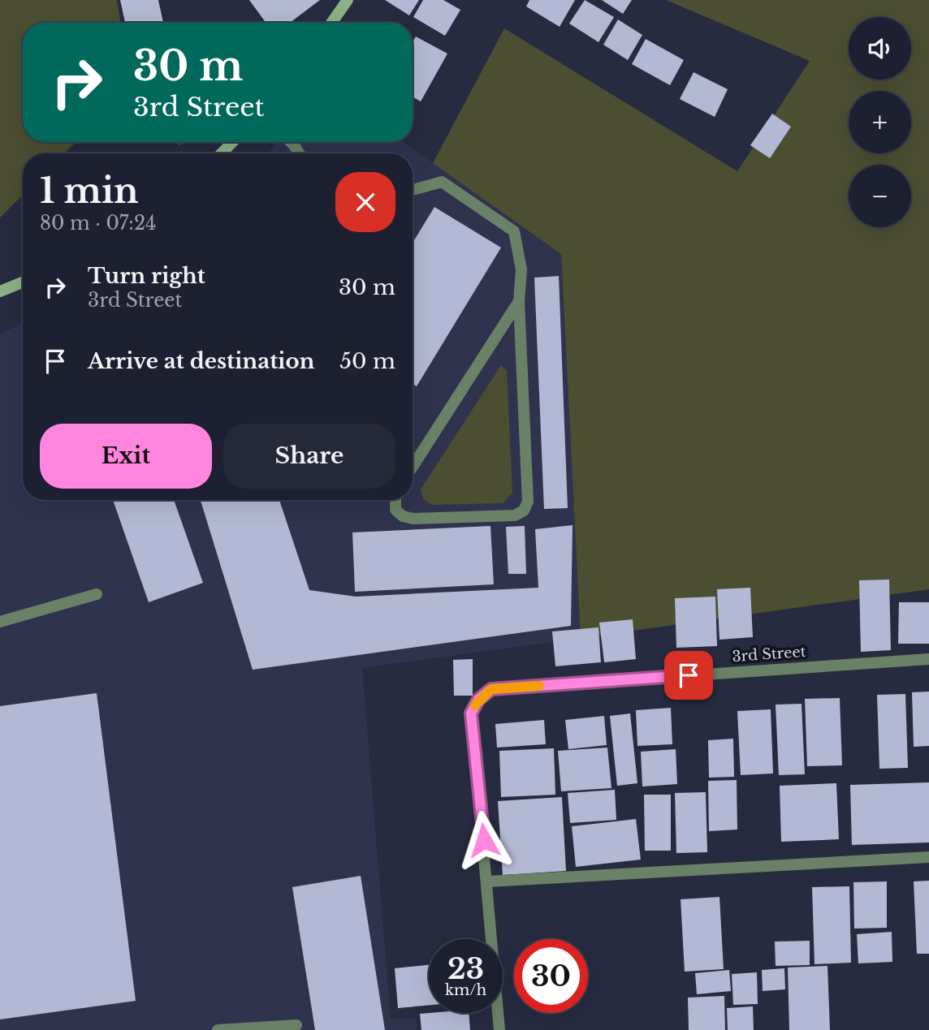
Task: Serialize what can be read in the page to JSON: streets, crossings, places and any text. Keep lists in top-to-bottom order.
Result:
{
  "streets": {
    "street": ["3rd Street"]
  },
  "page": {
    "map_buttons": ["+", "−"],
    "turn": ["30 m", "3rd Street"],
    "heading": ["1 min", "80 m · 07:24"],
    "list": [
      {
        "name": "Turn right",
        "note": "3rd Street",
        "value": "30 m"
      },
      {
        "name": "Arrive at destination",
        "value": "50 m"
      }
    ],
    "buttons": ["Exit", "Share"],
    "speed": "23 km/h",
    "limit": "30"
  }
}
